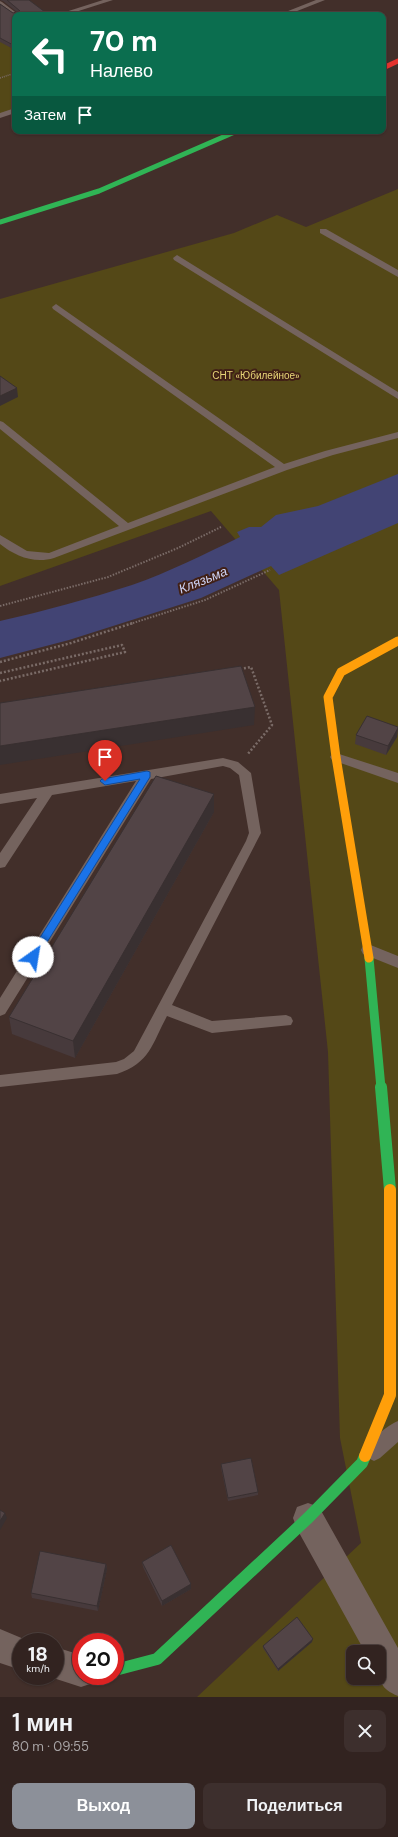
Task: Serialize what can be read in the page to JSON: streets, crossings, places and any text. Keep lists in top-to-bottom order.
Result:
{
  "water": ["Клязьма"],
  "parks": ["СНТ «Юбилейное»"],
  "page": {
    "turn": ["70 m", "Налево"],
    "then": "Затем",
    "speed": "18 km/h",
    "limit": "20",
    "heading": ["1 мин", "80 m · 09:55"],
    "buttons": ["Выход", "Поделиться"]
  }
}
